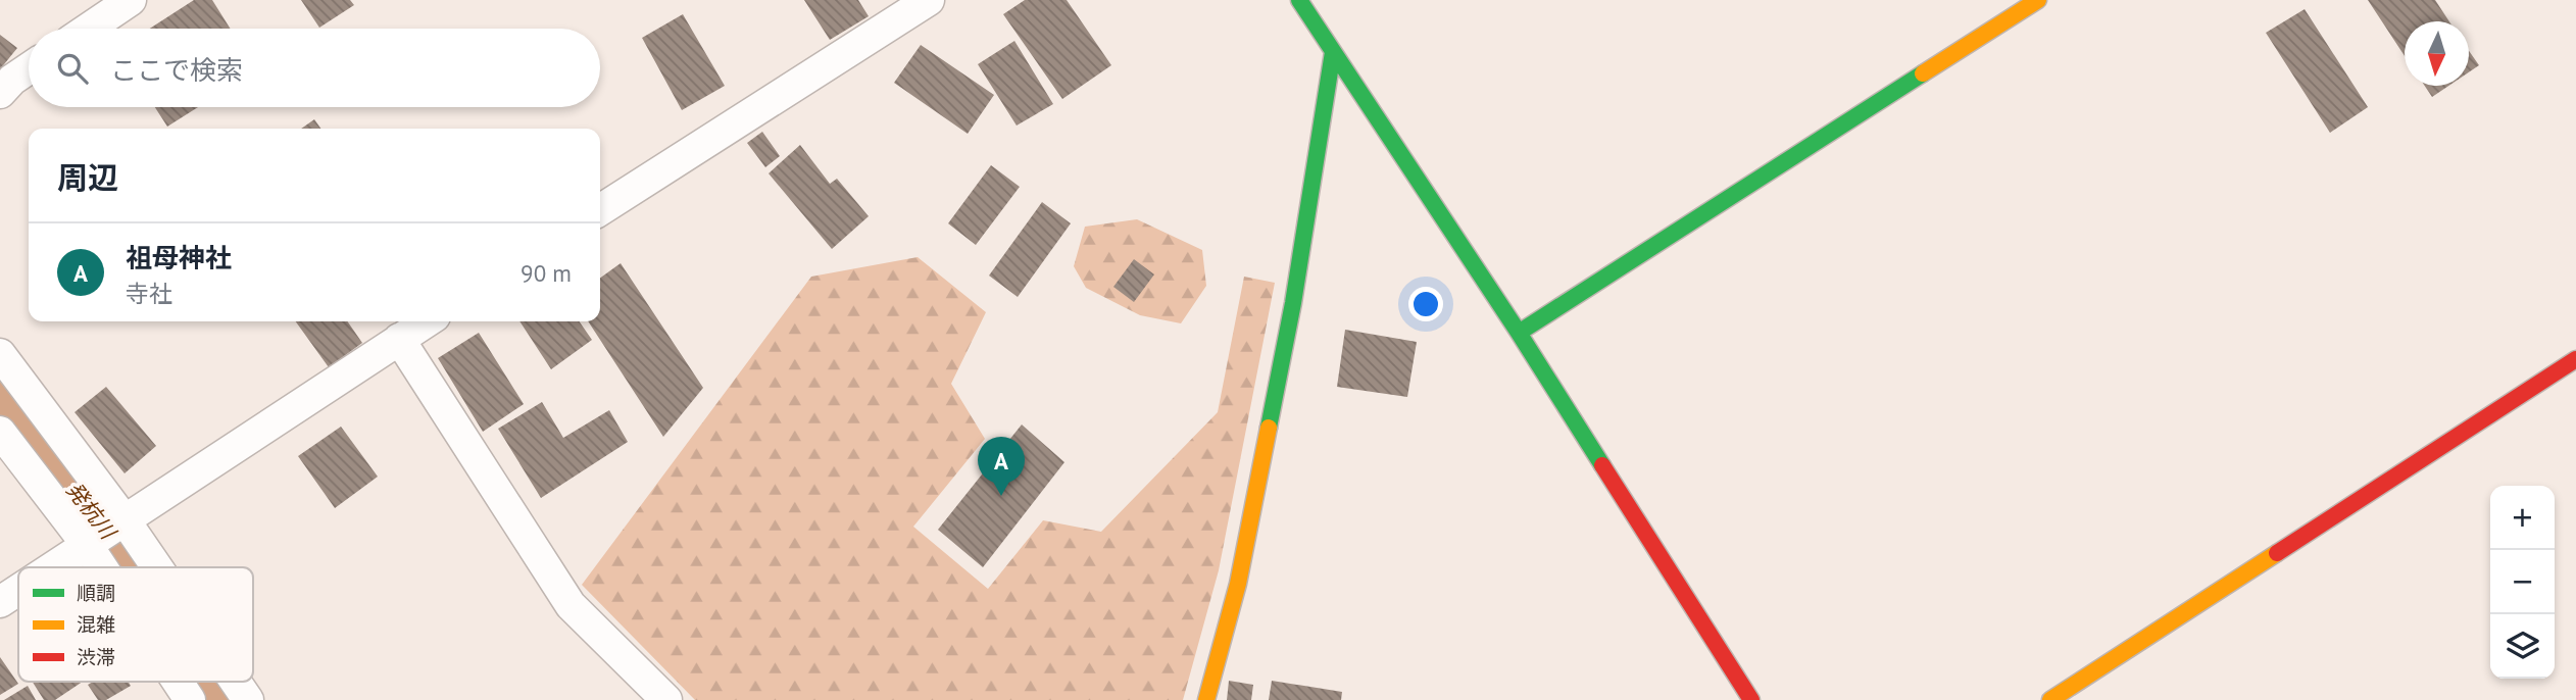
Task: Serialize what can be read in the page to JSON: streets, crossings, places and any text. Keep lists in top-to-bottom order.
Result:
{
  "water": ["発杭川"],
  "legend": ["順調", "混雑", "渋滞"],
  "north": "bottom",
  "page": {
    "search": "ここで検索",
    "heading": "周辺",
    "list": [
      {
        "mark": "A",
        "name": "祖母神社",
        "note": "寺社",
        "value": "90 m"
      }
    ],
    "pins": "A",
    "map_buttons": ["+", "−"]
  }
}
